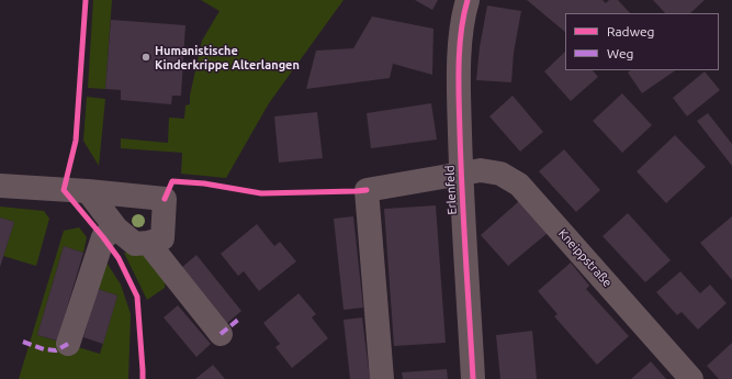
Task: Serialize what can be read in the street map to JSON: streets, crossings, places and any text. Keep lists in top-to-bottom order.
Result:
{
  "streets": {
    "street": ["Erlenfeld", "Kneippstraße"]
  },
  "crossings": [
    ["Erlenfeld", "Kneippstraße"]
  ],
  "places": ["Humanistische Kinderkrippe Alterlangen"],
  "legend": ["Radweg", "Weg"]
}
